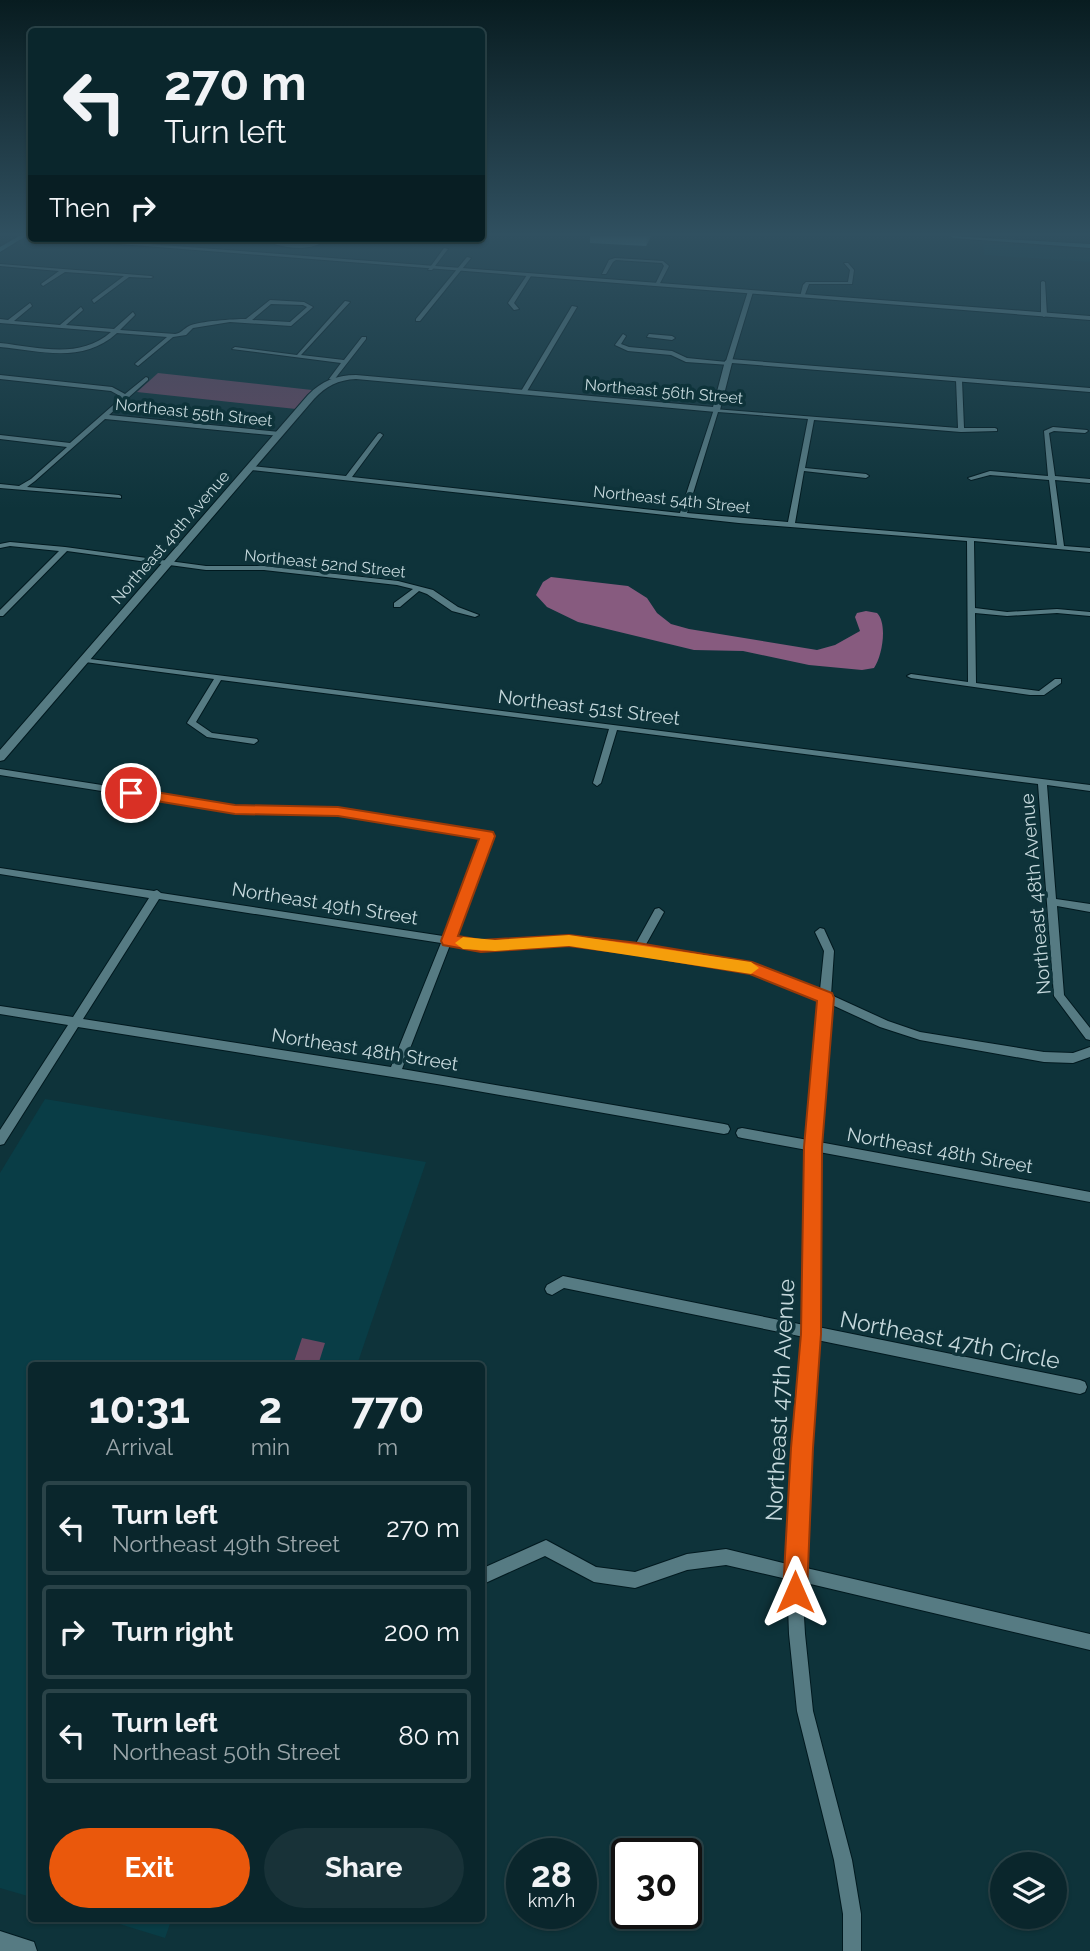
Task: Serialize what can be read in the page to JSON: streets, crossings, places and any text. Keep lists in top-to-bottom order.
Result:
{
  "streets": {
    "street": [
      "Northeast 56th Street",
      "Northeast 55th Street",
      "Northeast 54th Street",
      "Northeast 40th Avenue",
      "Northeast 52nd Street",
      "Northeast 51st Street",
      "Northeast 48th Avenue",
      "Northeast 49th Street",
      "Northeast 48th Street",
      "Northeast 47th Circle",
      "Northeast 47th Avenue"
    ]
  },
  "crossings": [
    ["Northeast 56th Street", "Northeast 40th Avenue"],
    ["Northeast 55th Street", "Northeast 40th Avenue"],
    ["Northeast 54th Street", "Northeast 40th Avenue"],
    ["Northeast 40th Avenue", "Northeast 52nd Street"],
    ["Northeast 40th Avenue", "Northeast 51st Street"],
    ["Northeast 51st Street", "Northeast 48th Avenue"],
    ["Northeast 49th Street", "Northeast 47th Avenue"],
    ["Northeast 48th Street", "Northeast 47th Avenue"],
    ["Northeast 47th Circle", "Northeast 47th Avenue"]
  ],
  "page": {
    "turn": ["270 m", "Turn left"],
    "then": "Then",
    "eta": [
      "10:31",
      "Arrival",
      "2",
      "min",
      "770",
      "m"
    ],
    "list": [
      {
        "name": "Turn left",
        "note": "Northeast 49th Street",
        "value": "270 m"
      },
      {
        "name": "Turn right",
        "value": "200 m"
      },
      {
        "name": "Turn left",
        "note": "Northeast 50th Street",
        "value": "80 m"
      }
    ],
    "buttons": ["Exit", "Share"],
    "speed": "28 km/h",
    "limit": "30"
  }
}
